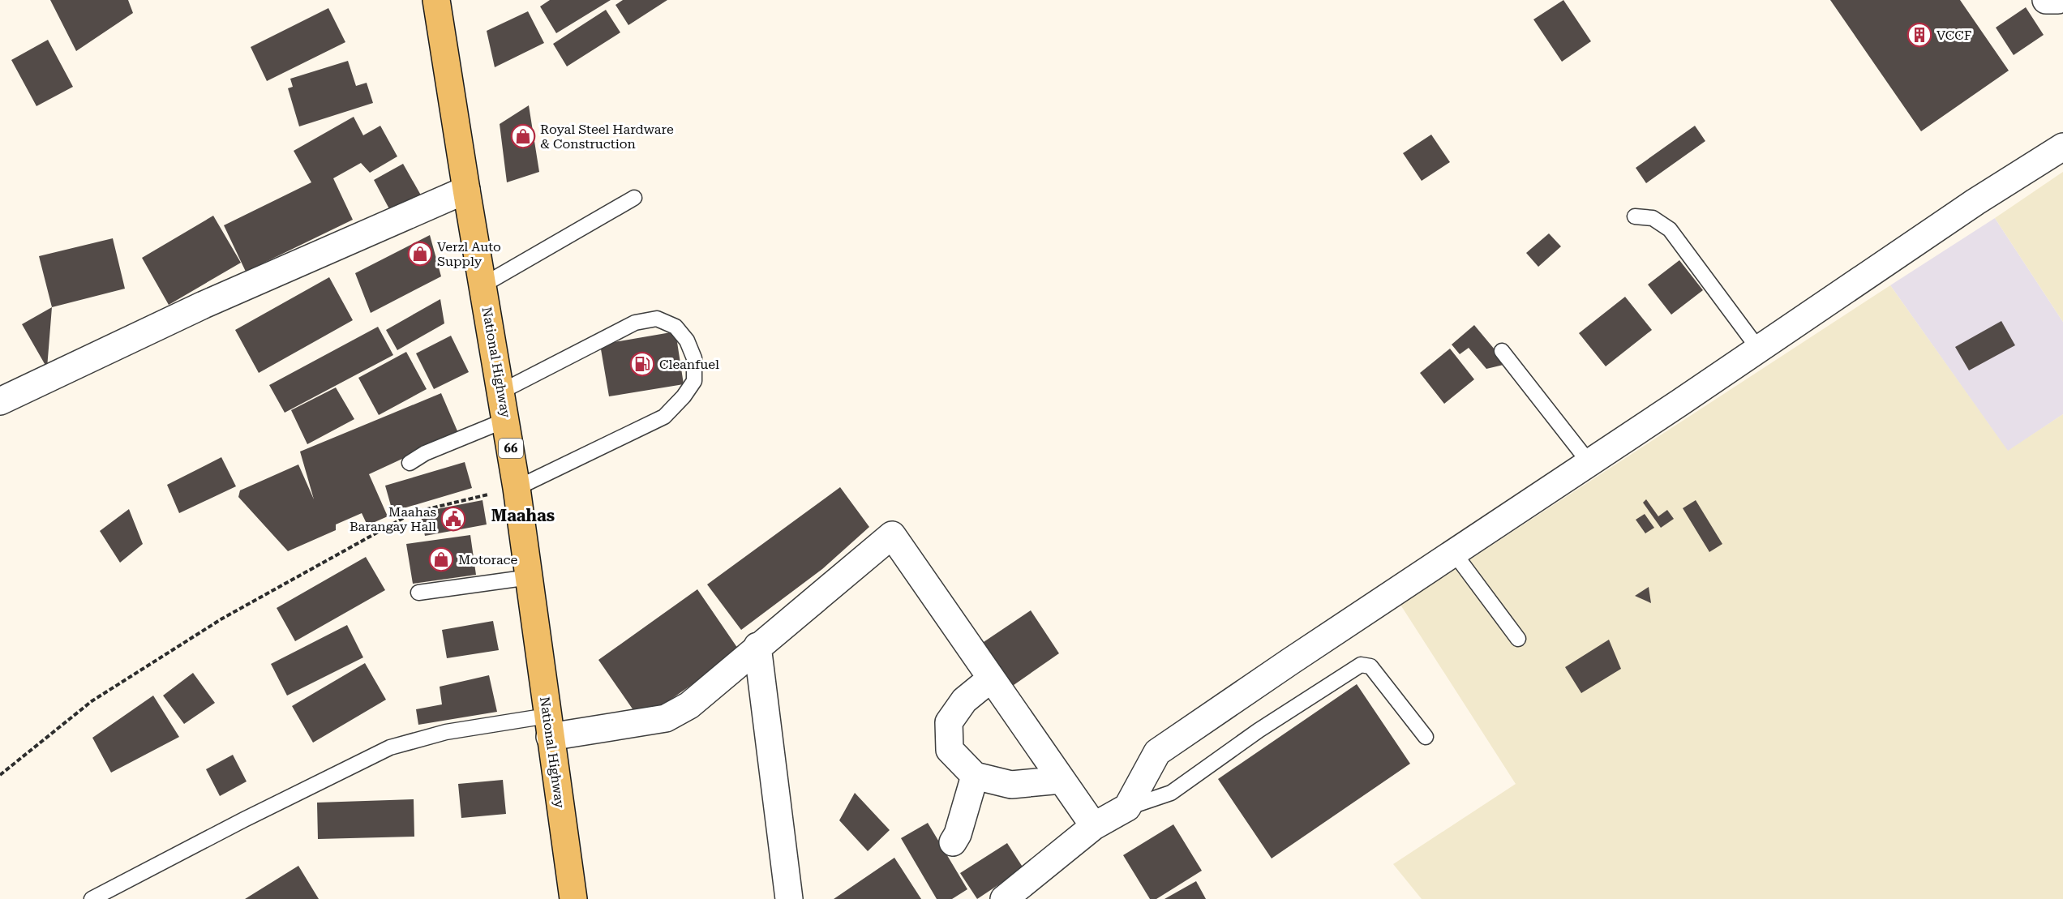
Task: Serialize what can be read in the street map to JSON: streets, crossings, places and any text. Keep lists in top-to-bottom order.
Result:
{
  "streets": {
    "main road": ["National Highway", "66"]
  },
  "districts": ["Maahas"],
  "places": {
    "building": ["VCCF"],
    "shop": ["Royal Steel Hardware & Construction", "Verzl Auto Supply", "Motorace"],
    "fuel station": ["Cleanfuel"],
    "public building": ["Maahas Barangay Hall"]
  }
}
